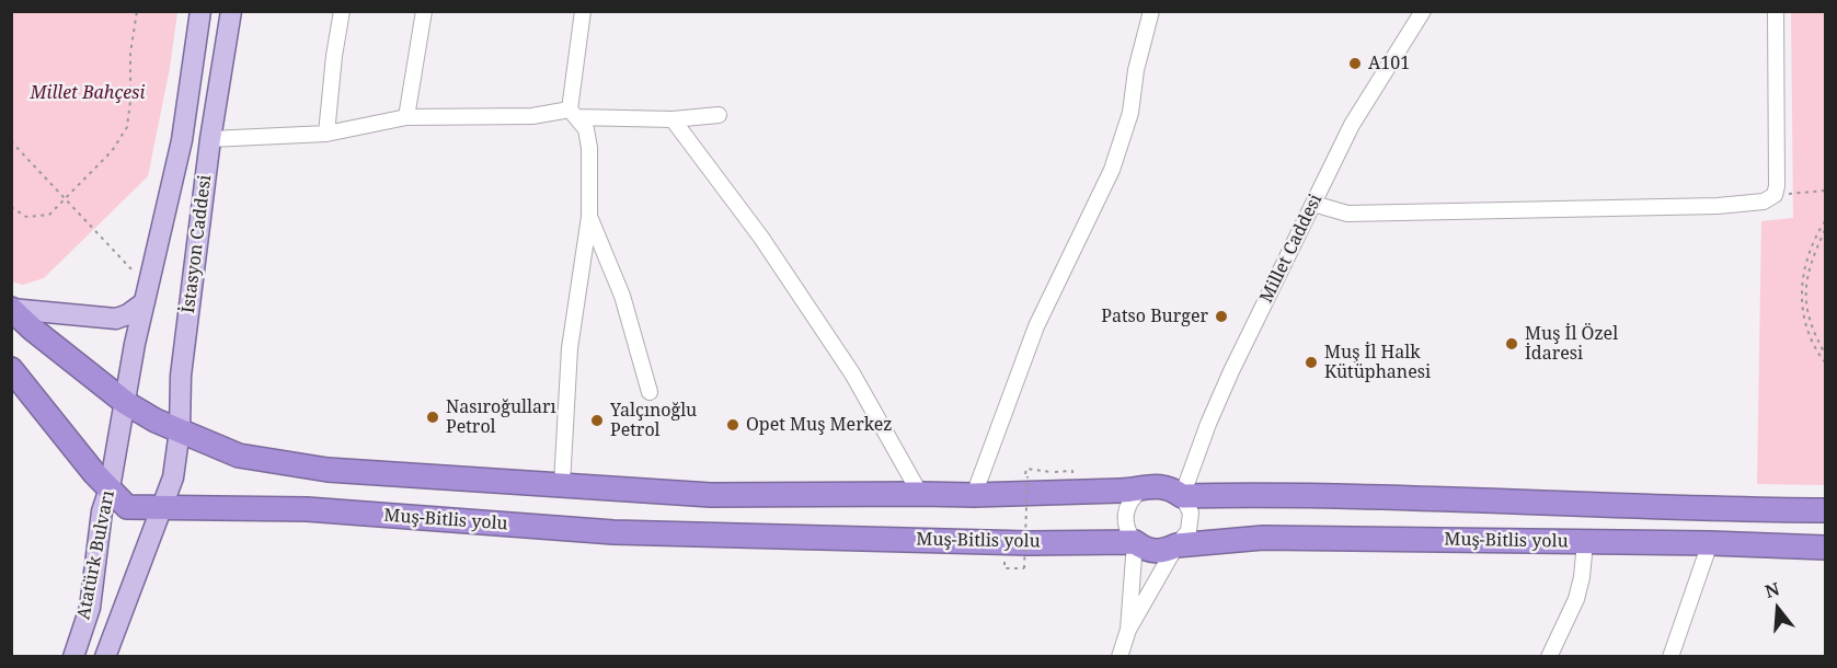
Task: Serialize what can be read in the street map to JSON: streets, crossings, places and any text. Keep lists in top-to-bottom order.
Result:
{
  "streets": {
    "highway": ["Muş-Bitlis yolu"],
    "main road": ["İstasyon Caddesi", "Atatürk Bulvarı"],
    "street": ["Millet Caddesi"]
  },
  "crossings": [
    ["İstasyon Caddesi", "Atatürk Bulvarı"],
    ["Millet Caddesi", "Muş-Bitlis yolu"],
    ["Muş-Bitlis yolu", "Atatürk Bulvarı"]
  ],
  "parks": ["Millet Bahçesi"],
  "places": [
    "A101",
    "Patso Burger",
    "Muş İl Özel İdaresi",
    "Muş İl Halk Kütüphanesi",
    "Nasıroğulları Petrol",
    "Yalçınoğlu Petrol",
    "Opet Muş Merkez"
  ],
  "north": "top"
}
